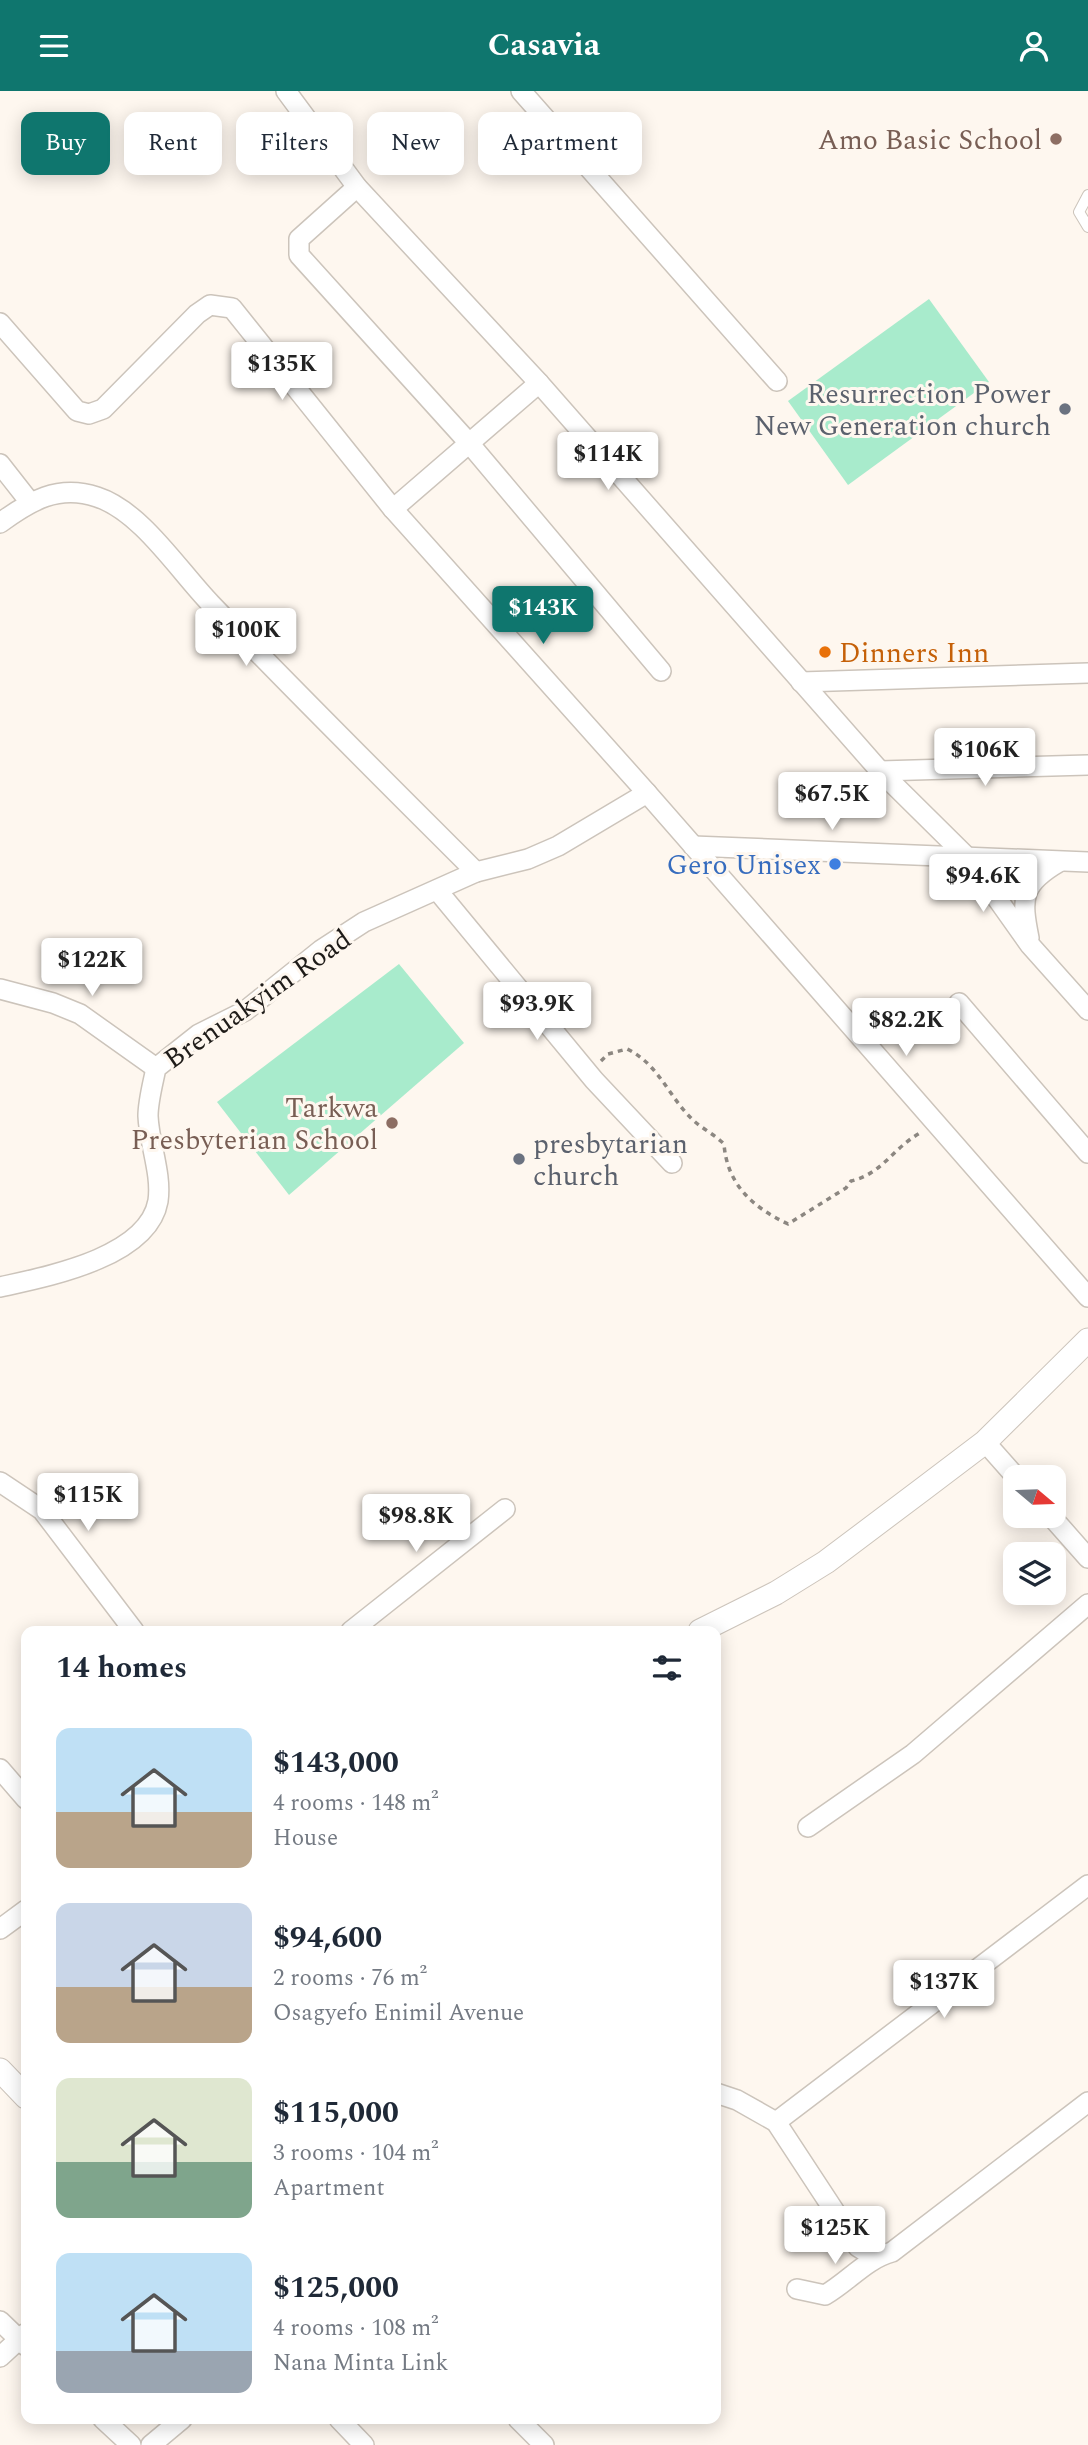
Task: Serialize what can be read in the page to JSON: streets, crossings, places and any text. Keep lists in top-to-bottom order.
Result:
{
  "streets": {
    "street": ["Brenuakyim Road"]
  },
  "places": [
    "Amo Basic School",
    "Resurrection Power New Generation church",
    "Dinners Inn",
    "Gero Unisex",
    "Tarkwa Presbyterian School",
    "presbytarian church"
  ],
  "north": "right",
  "page": {
    "header": "Casavia",
    "chip": [
      "Buy",
      "Rent",
      "Filters",
      "New",
      "Apartment"
    ],
    "price": [
      "$135K",
      "$114K",
      "$143K",
      "$100K",
      "$106K",
      "$67.5K",
      "$94.6K",
      "$122K",
      "$93.9K",
      "$82.2K",
      "$115K",
      "$98.8K",
      "$137K",
      "$125K"
    ],
    "heading": "14 homes",
    "list": [
      {
        "name": "$143,000",
        "note": "4 rooms · 148 m² · House"
      },
      {
        "name": "$94,600",
        "note": "2 rooms · 76 m² · Osagyefo Enimil Avenue"
      },
      {
        "name": "$115,000",
        "note": "3 rooms · 104 m² · Apartment"
      },
      {
        "name": "$125,000",
        "note": "4 rooms · 108 m² · Nana Minta Link"
      }
    ]
  }
}
